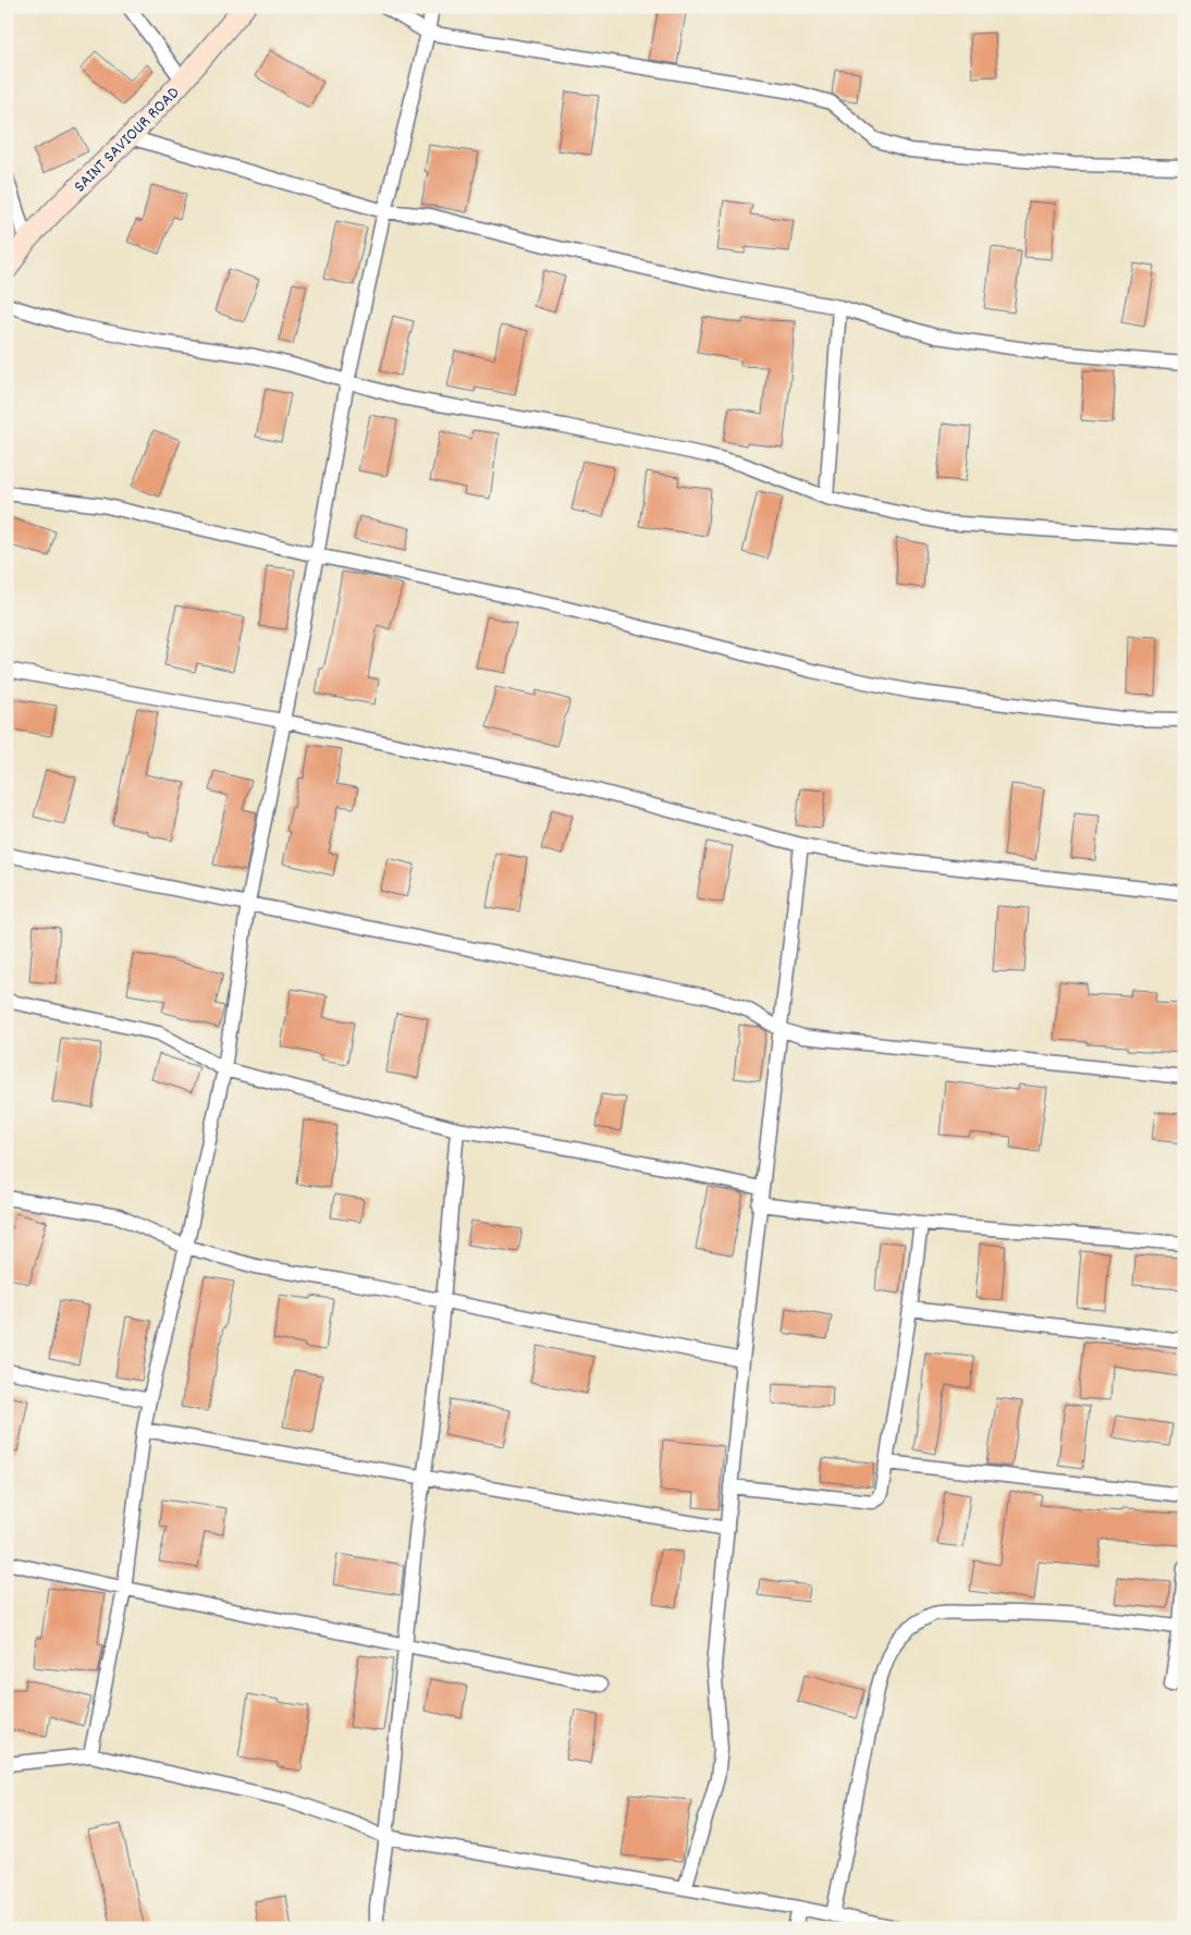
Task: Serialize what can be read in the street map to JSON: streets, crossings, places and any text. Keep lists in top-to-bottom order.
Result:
{
  "streets": {
    "street": ["SAINT SAVIOUR ROAD"]
  }
}
